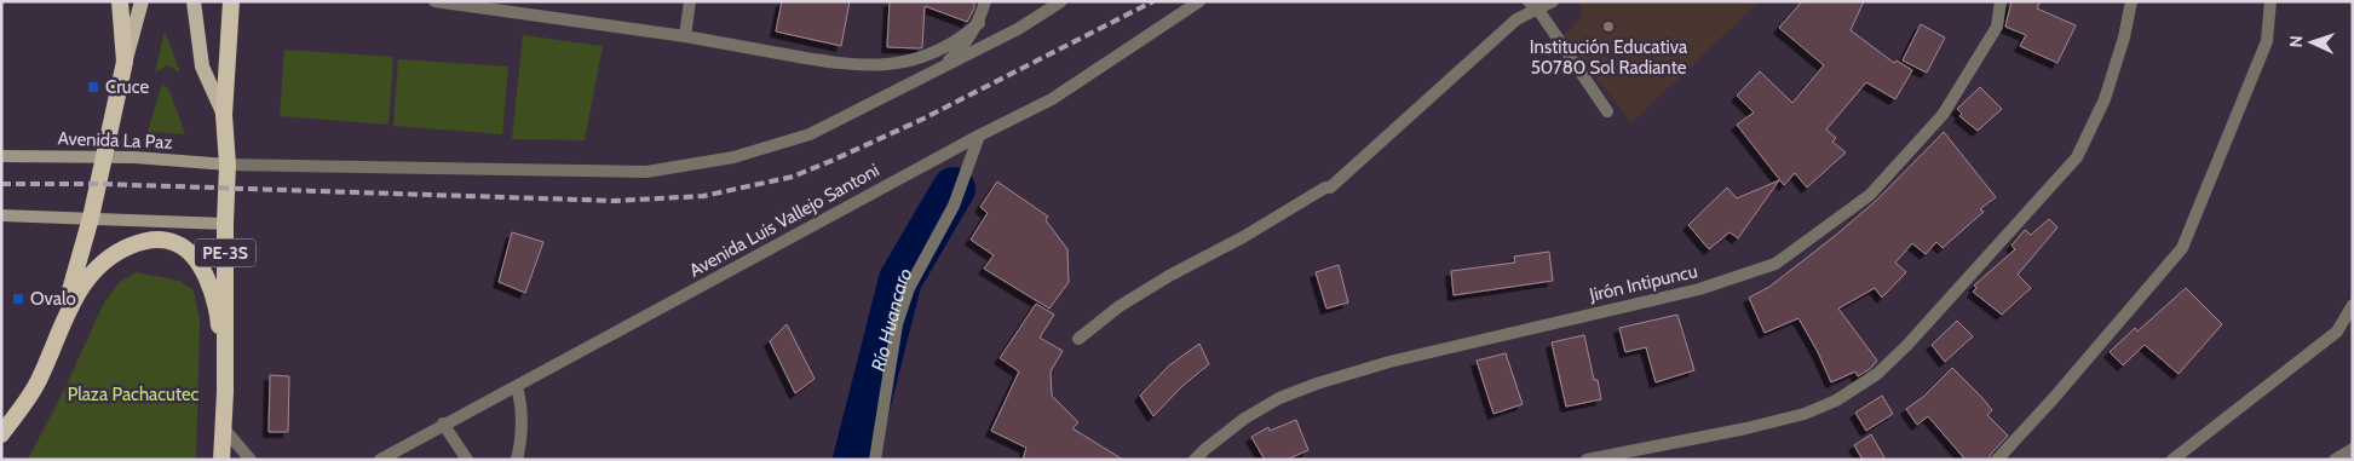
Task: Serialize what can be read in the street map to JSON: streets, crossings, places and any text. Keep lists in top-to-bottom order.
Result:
{
  "streets": {
    "highway": ["PE-3S"],
    "main road": ["Avenida La Paz"],
    "street": ["Avenida Luis Vallejo Santoni", "Jirón Intipuncu"]
  },
  "crossings": [
    ["Avenida La Paz", "PE-3S"]
  ],
  "water": ["Río Huancaro"],
  "parks": ["Plaza Pachacutec"],
  "places": {
    "other": ["Institución Educativa 50780 Sol Radiante"],
    "transit": ["Cruce", "Ovalo"]
  },
  "north": "left"
}
